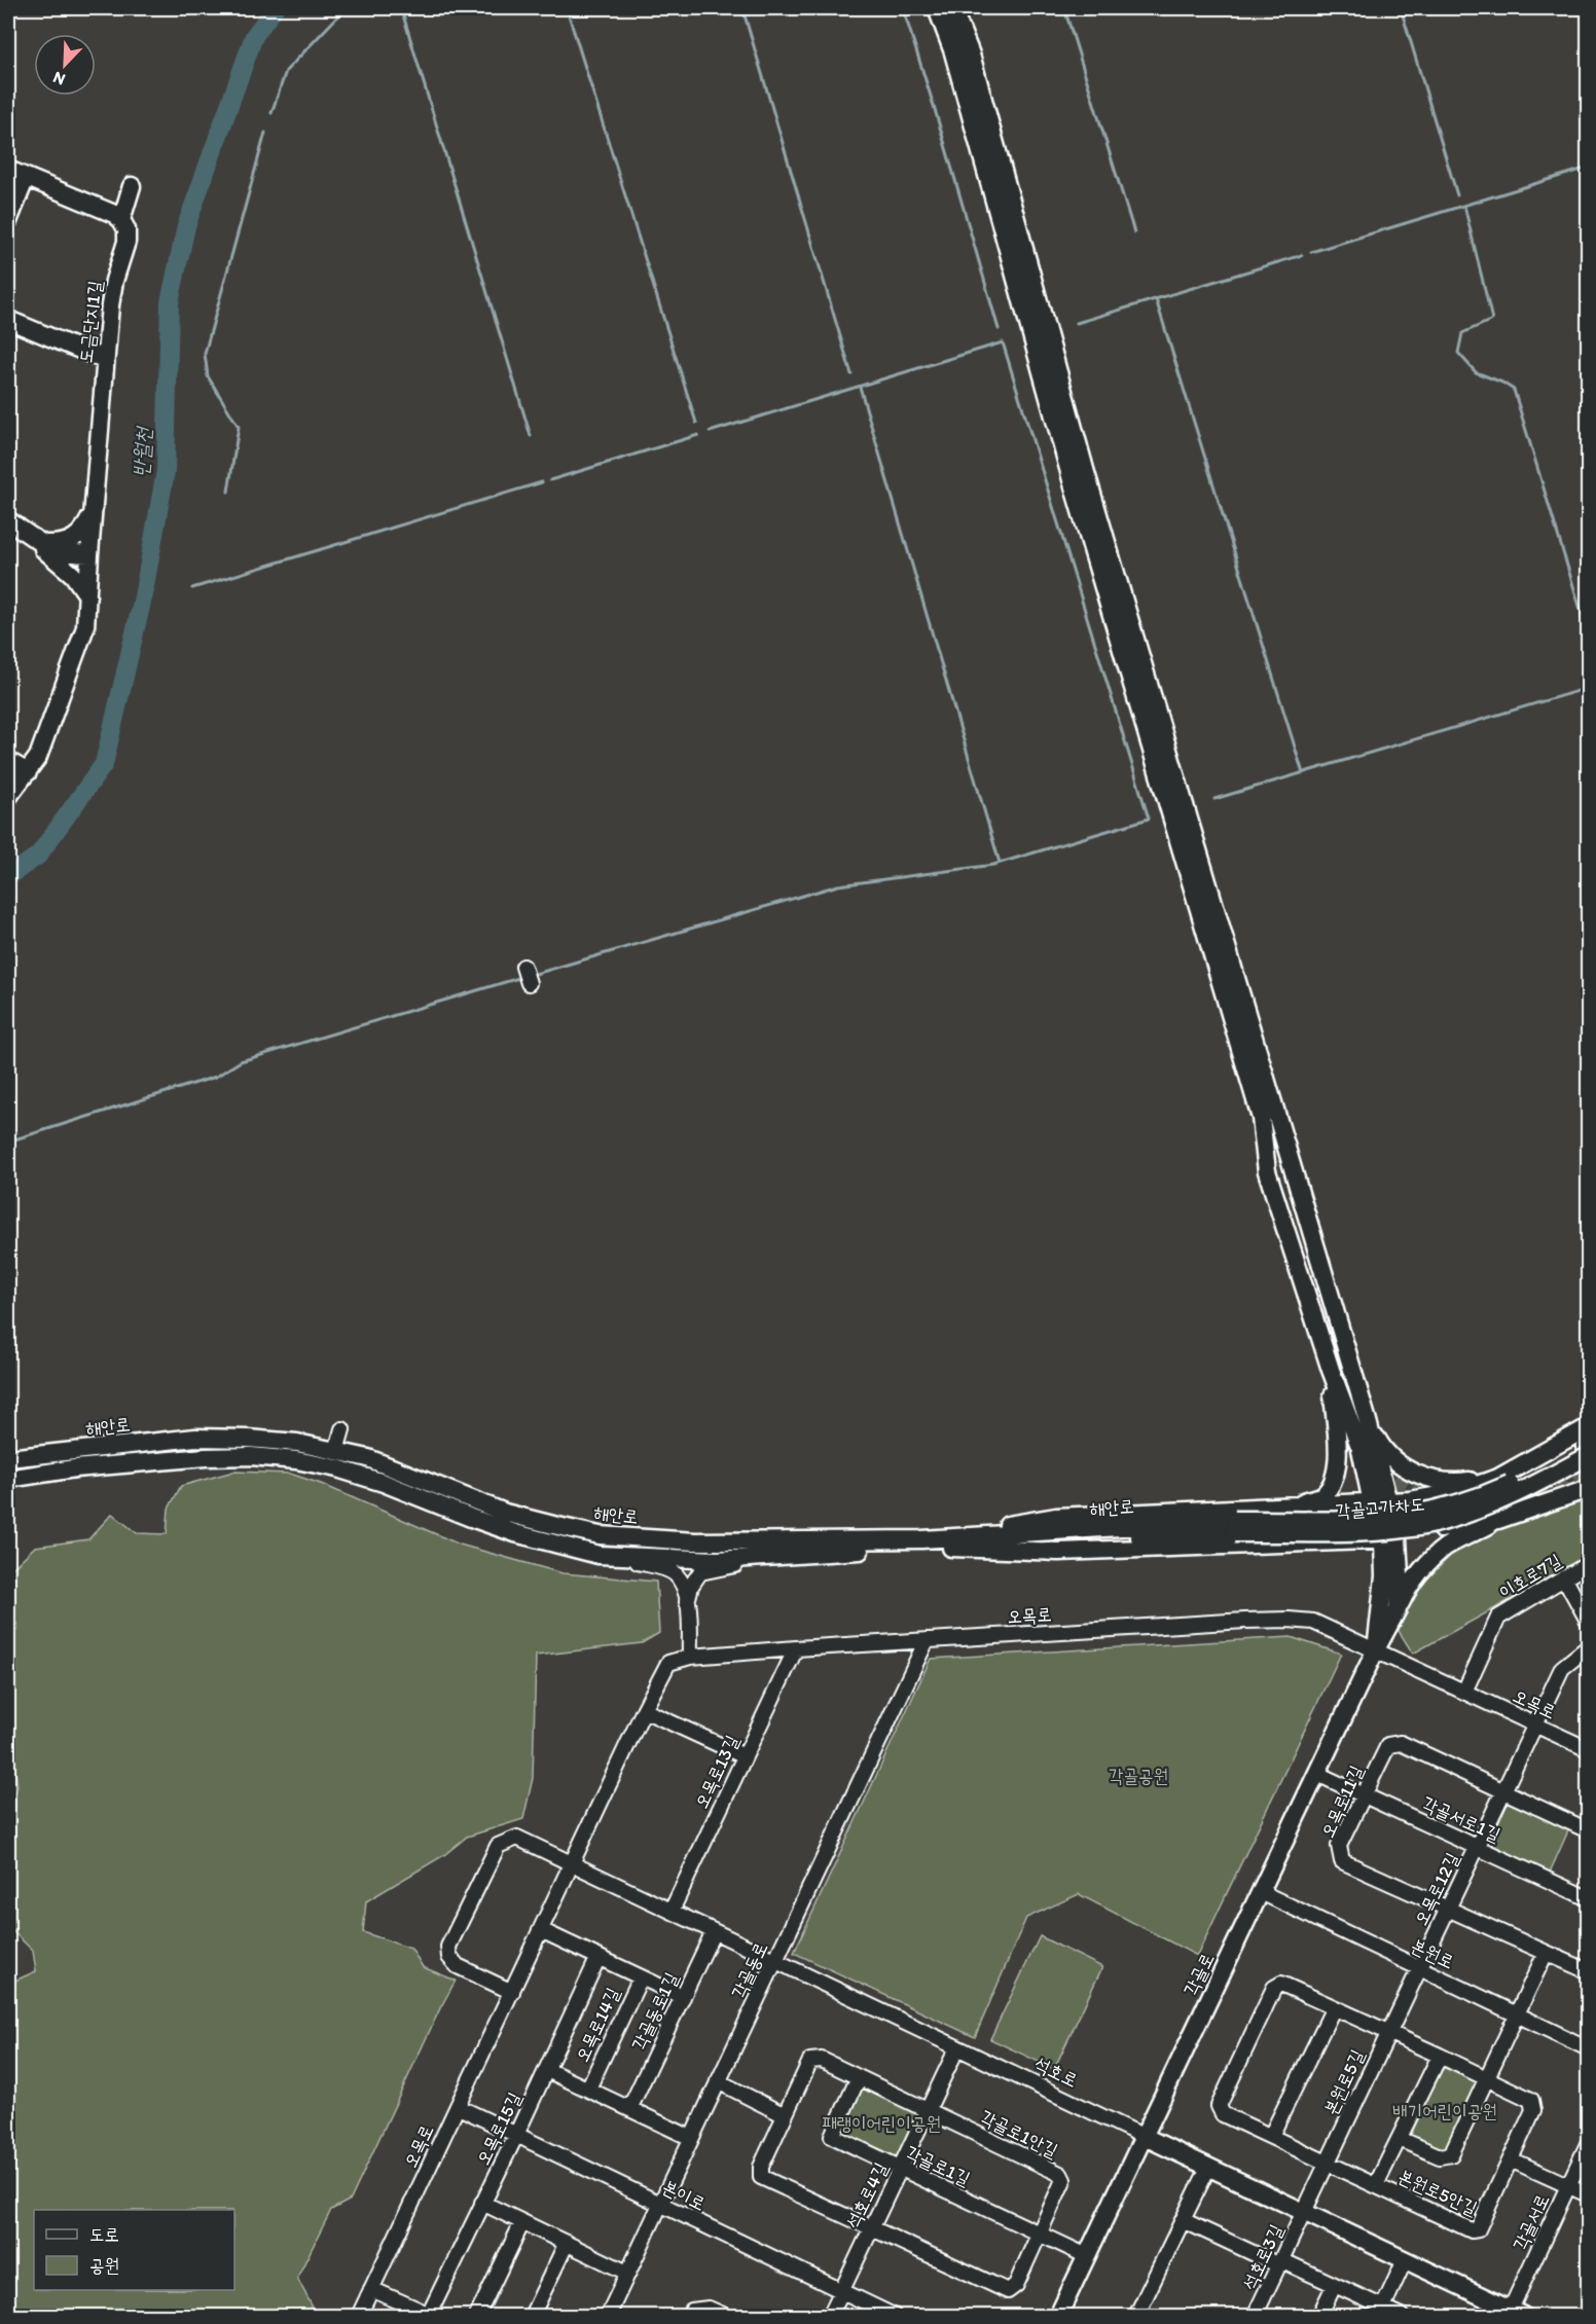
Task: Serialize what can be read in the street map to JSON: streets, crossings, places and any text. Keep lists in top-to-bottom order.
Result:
{
  "streets": {
    "main road": [
      "도금단지1길",
      "해안로",
      "각골고가차도",
      "각골로",
      "석호로"
    ],
    "street": [
      "이호로7길",
      "오목로",
      "오목로13길",
      "오목로11길",
      "각골서로1길",
      "오목로12길",
      "본원로",
      "각골동로",
      "각골동로1길",
      "오목로14길",
      "본원로5길",
      "오목로15길",
      "각골로1안길",
      "각골로1길",
      "본원로5안길",
      "본이로",
      "석호로4길",
      "각골서로",
      "석호로3길"
    ]
  },
  "crossings": [
    ["해안로", "각골고가차도"],
    ["이호로7길", "오목로"],
    ["오목로", "오목로13길"],
    ["오목로", "오목로12길"],
    ["오목로", "각골동로"],
    ["오목로", "각골로"],
    ["오목로", "오목로14길"],
    ["오목로", "석호로"],
    ["오목로", "오목로15길"],
    ["오목로", "본이로"],
    ["오목로13길", "석호로"],
    ["오목로11길", "각골서로1길"],
    ["오목로11길", "오목로12길"],
    ["각골서로1길", "오목로12길"],
    ["각골서로1길", "각골로"],
    ["오목로12길", "본원로"],
    ["오목로12길", "본원로5길"],
    ["본원로", "각골로"],
    ["본원로", "본원로5길"],
    ["각골동로", "석호로"],
    ["각골동로", "본이로"],
    ["각골로", "석호로"],
    ["각골로", "각골로1길"],
    ["각골동로1길", "오목로14길"],
    ["각골동로1길", "석호로"],
    ["오목로14길", "오목로15길"],
    ["석호로", "본원로5길"],
    ["석호로", "석호로4길"],
    ["석호로", "각골서로"],
    ["석호로", "석호로3길"],
    ["본원로5길", "본원로5안길"],
    ["본원로5길", "석호로3길"],
    ["오목로15길", "본이로"],
    ["각골로1안길", "각골로1길"],
    ["각골로1안길", "석호로4길"],
    ["각골로1길", "석호로4길"],
    ["본이로", "석호로4길"]
  ],
  "water": ["반월천"],
  "parks": ["각골공원", "배기어린이공원", "패랭이어린이공원"],
  "legend": ["도로", "공원"],
  "north": "bottom left"
}
